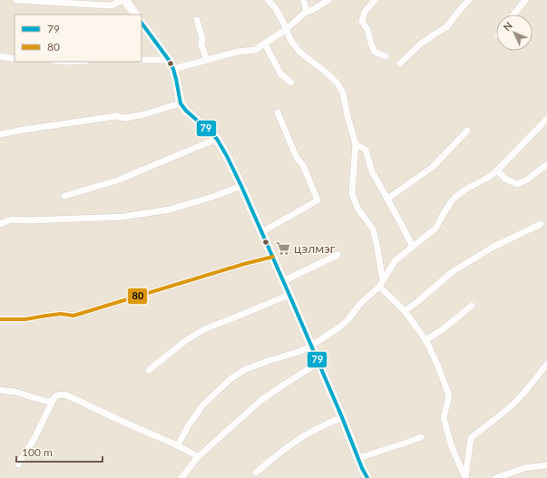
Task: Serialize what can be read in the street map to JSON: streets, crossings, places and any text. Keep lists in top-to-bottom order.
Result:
{
  "places": {
    "supermarket": ["цэлмэг"]
  },
  "lines": ["transit line 79", "transit line 80"],
  "legend": ["79", "80"],
  "scale_bar": "100 m",
  "north": "top left"
}
